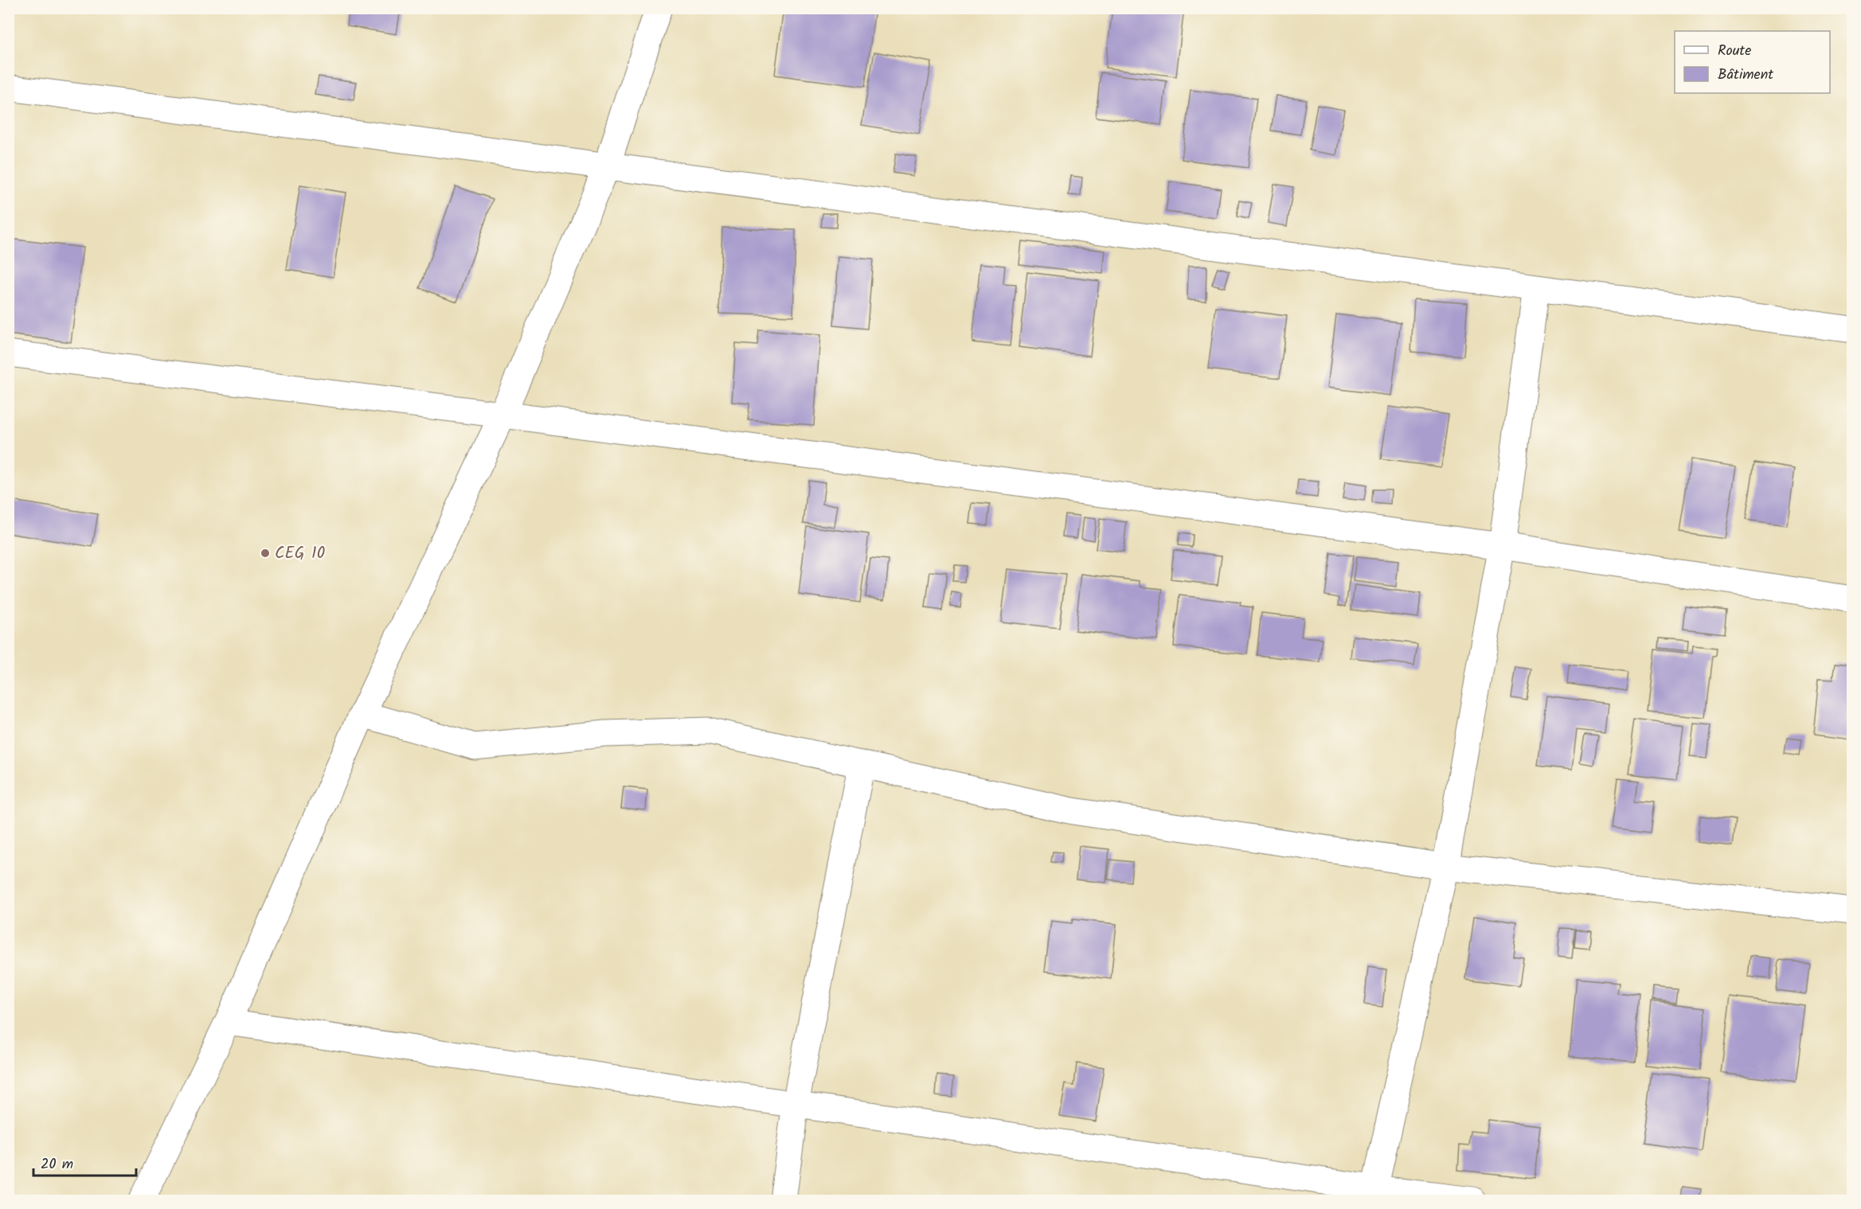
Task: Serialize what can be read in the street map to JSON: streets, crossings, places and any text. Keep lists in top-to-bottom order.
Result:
{
  "places": ["CEG 10"],
  "legend": ["Route", "Bâtiment"],
  "scale_bar": "20 m"
}
